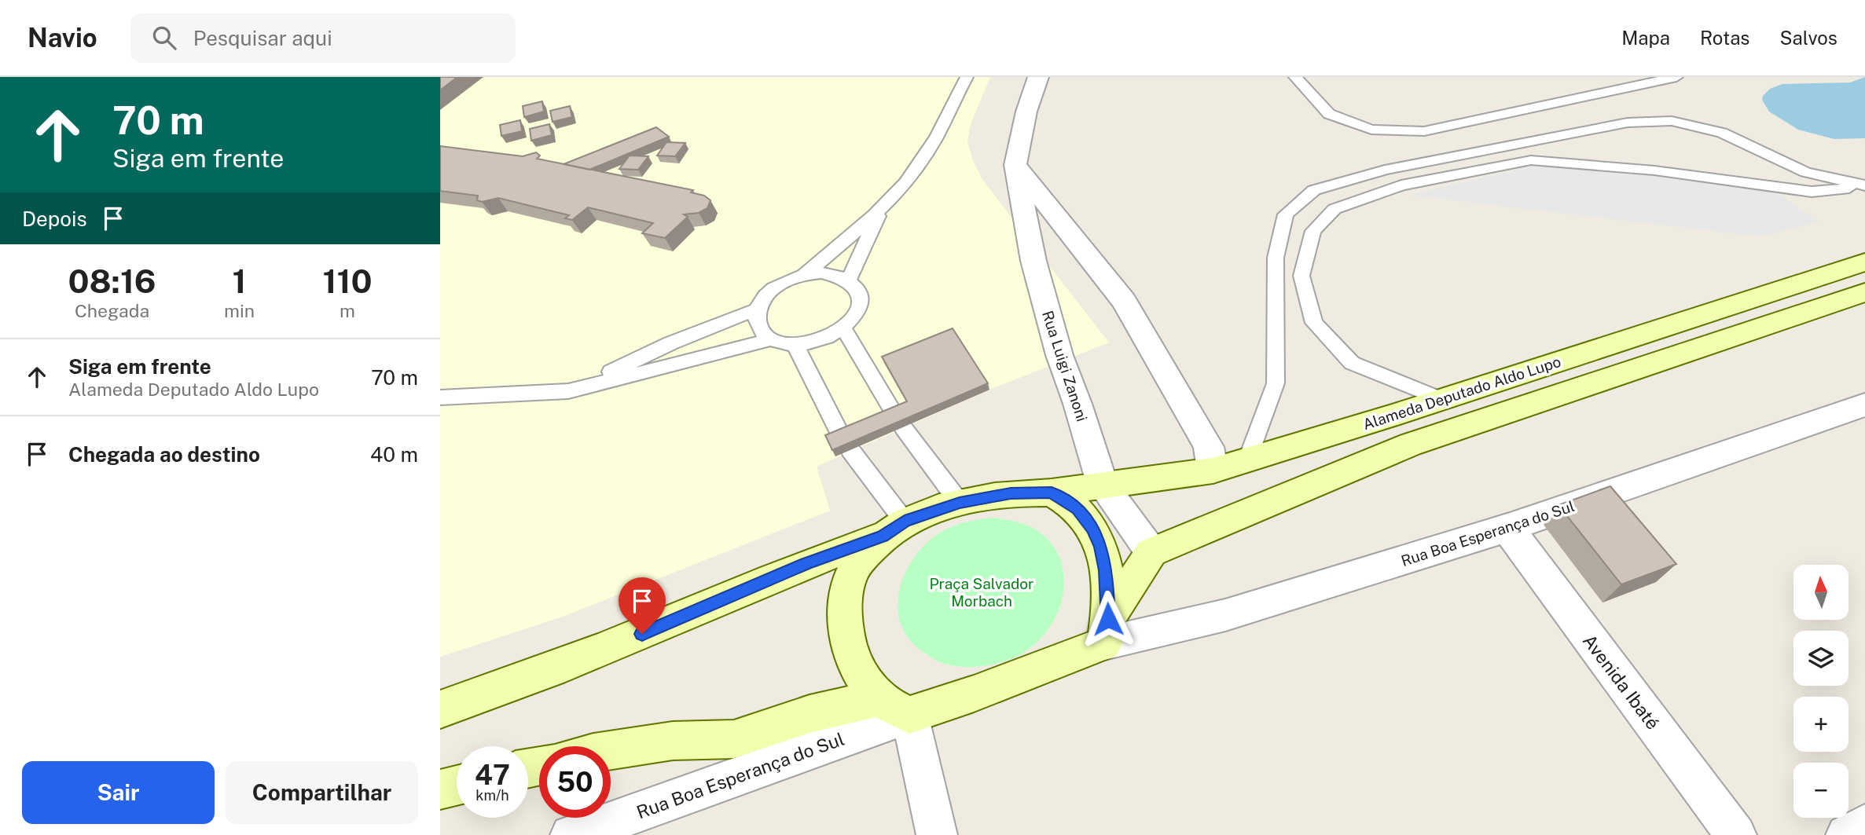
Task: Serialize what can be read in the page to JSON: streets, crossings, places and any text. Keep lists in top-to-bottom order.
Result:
{
  "streets": {
    "main road": ["Alameda Deputado Aldo Lupo"],
    "street": ["Rua Luigi Zanoni", "Rua Boa Esperança do Sul", "Avenida Ibaté"]
  },
  "crossings": [
    ["Rua Luigi Zanoni", "Alameda Deputado Aldo Lupo"],
    ["Rua Boa Esperança do Sul", "Avenida Ibaté"]
  ],
  "parks": ["Praça Salvador Morbach"],
  "north": "top",
  "page": {
    "header": "Navio",
    "search": "Pesquisar aqui",
    "nav": ["Mapa", "Rotas", "Salvos"],
    "turn": ["70 m", "Siga em frente"],
    "then": "Depois",
    "eta": [
      "08:16",
      "Chegada",
      "1",
      "min",
      "110",
      "m"
    ],
    "list": [
      {
        "name": "Siga em frente",
        "note": "Alameda Deputado Aldo Lupo",
        "value": "70 m"
      },
      {
        "name": "Chegada ao destino",
        "value": "40 m"
      }
    ],
    "map_buttons": ["+", "−"],
    "speed": "47 km/h",
    "limit": "50",
    "buttons": ["Sair", "Compartilhar"]
  }
}
